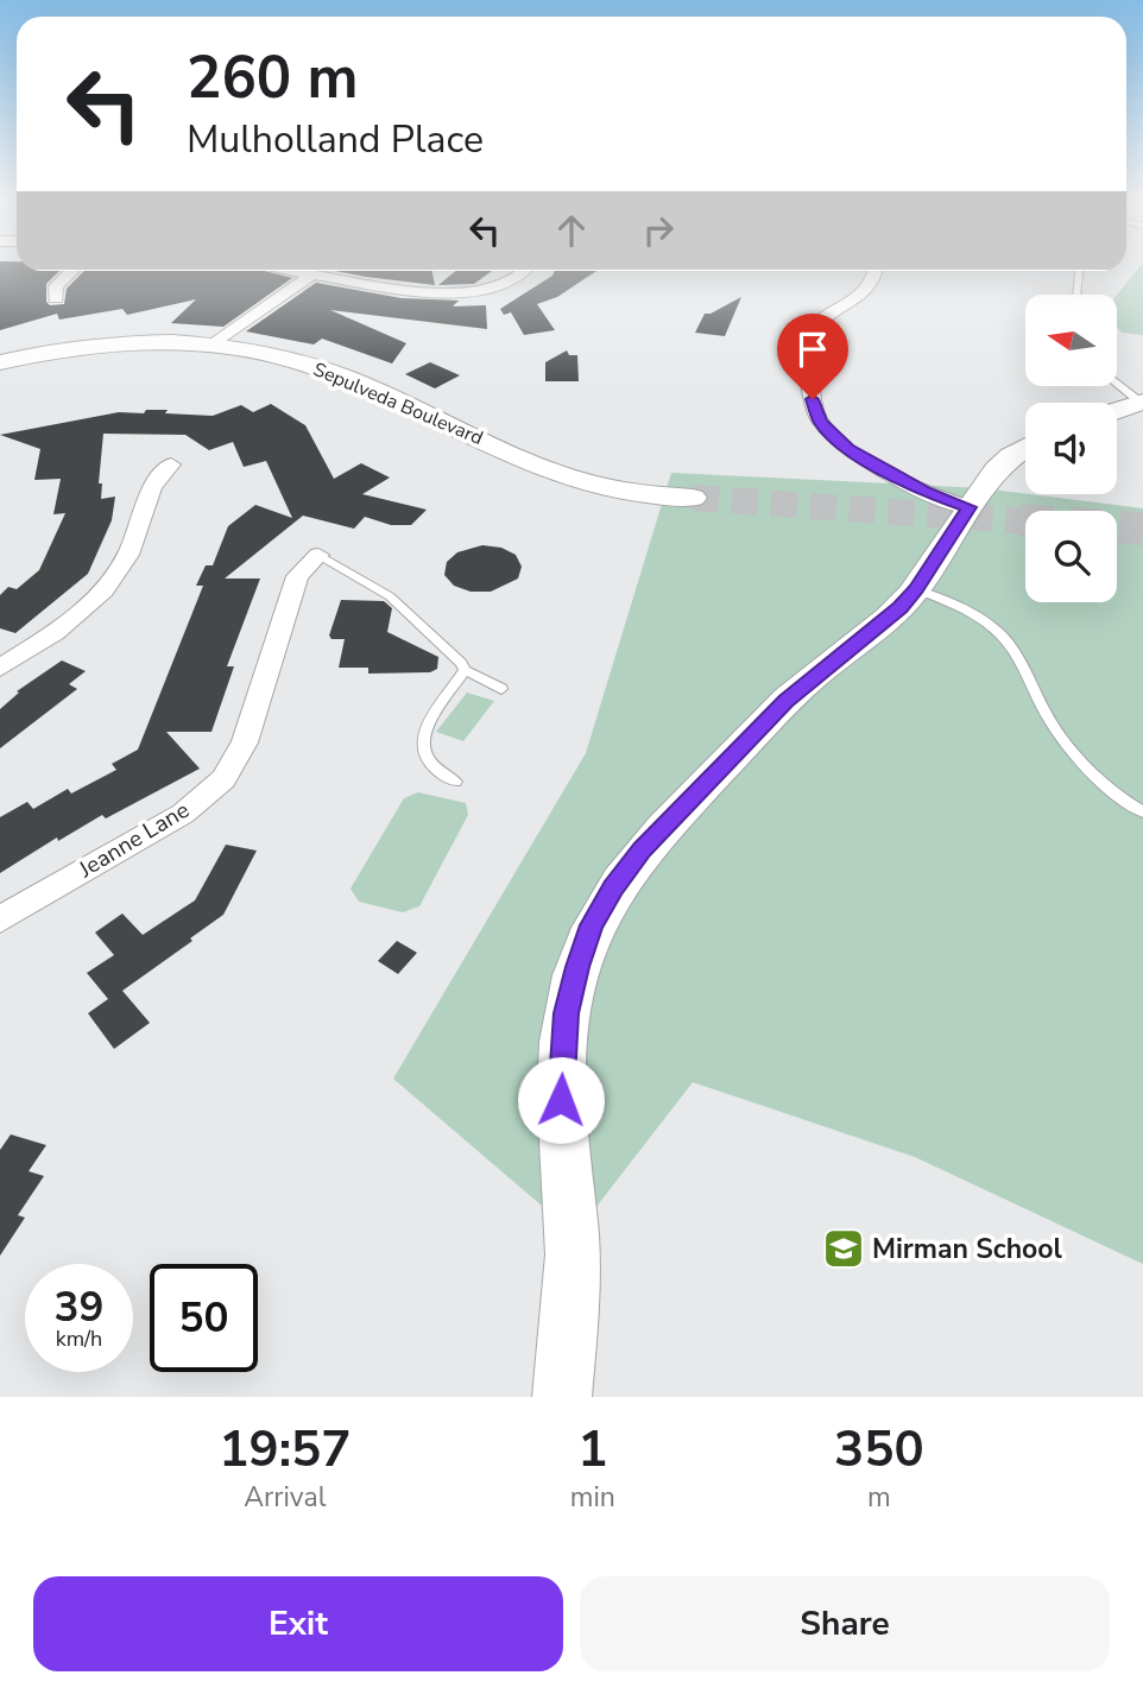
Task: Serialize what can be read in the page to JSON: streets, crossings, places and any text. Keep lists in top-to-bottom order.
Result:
{
  "streets": {
    "main road": ["Sepulveda Boulevard"],
    "street": ["Jeanne Lane"]
  },
  "places": {
    "school or university": ["Mirman School"]
  },
  "north": "left",
  "page": {
    "turn": ["260 m", "Mulholland Place"],
    "speed": "39 km/h",
    "limit": "50",
    "eta": [
      "19:57",
      "Arrival",
      "1",
      "min",
      "350",
      "m"
    ],
    "buttons": ["Exit", "Share"]
  }
}
